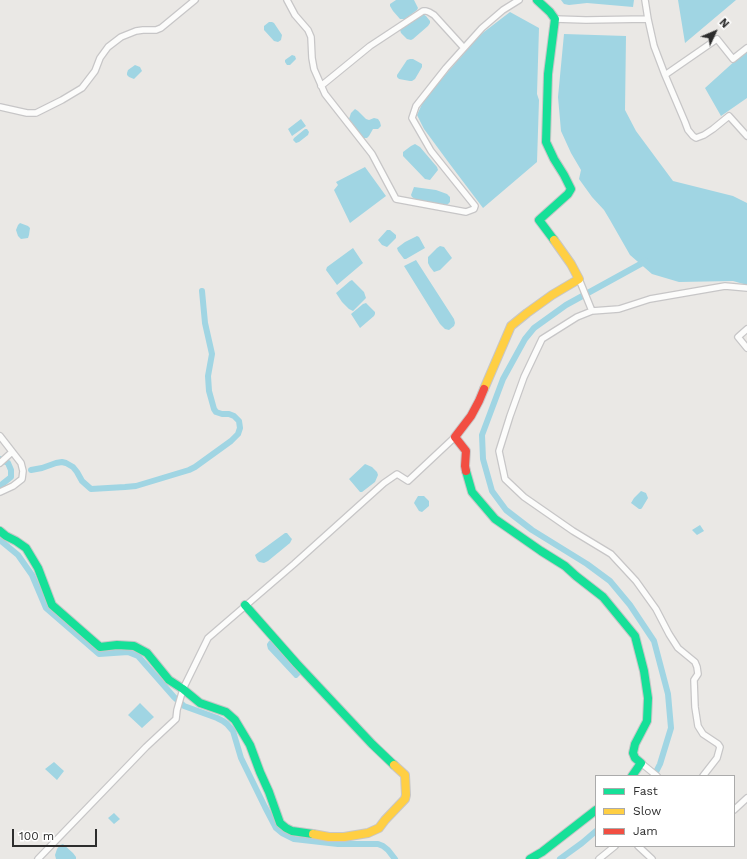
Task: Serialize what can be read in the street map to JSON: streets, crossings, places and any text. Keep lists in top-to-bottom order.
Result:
{
  "legend": ["Fast", "Slow", "Jam"],
  "scale_bar": "100 m",
  "north": "top right"
}
